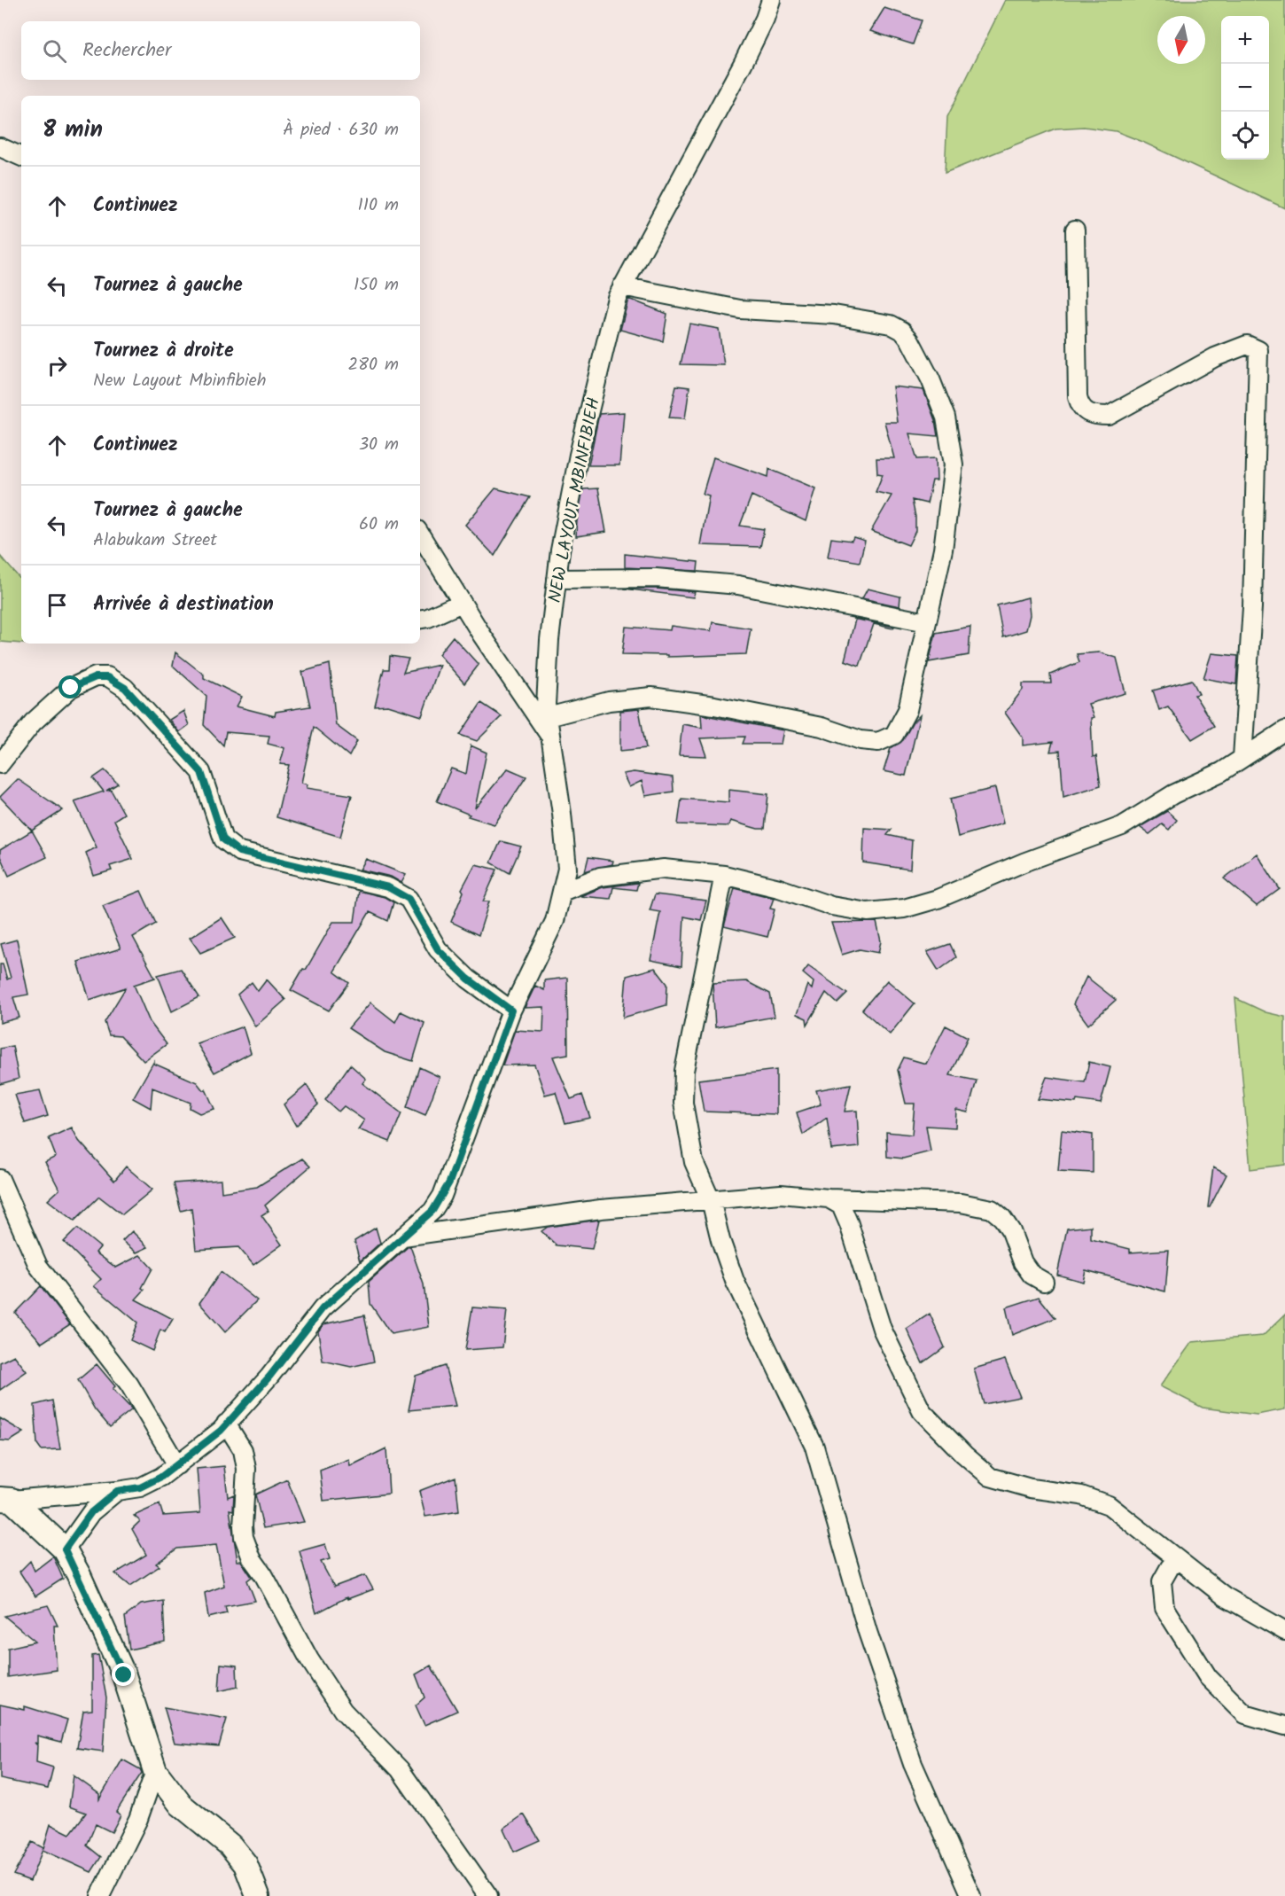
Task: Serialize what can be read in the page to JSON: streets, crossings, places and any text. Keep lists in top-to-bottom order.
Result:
{
  "streets": {
    "street": ["NEW LAYOUT MBINFIBIEH"]
  },
  "north": "bottom",
  "page": {
    "map_buttons": ["+", "−"],
    "search": "Rechercher",
    "heading": ["8 min", "À pied · 630 m"],
    "list": [
      ["Continuez", "110 m"],
      ["Tournez à gauche", "150 m"],
      ["Tournez à droite", "New Layout Mbinfibieh", "280 m"],
      ["Continuez", "30 m"],
      ["Tournez à gauche", "Alabukam Street", "60 m"],
      "Arrivée à destination"
    ]
  }
}
